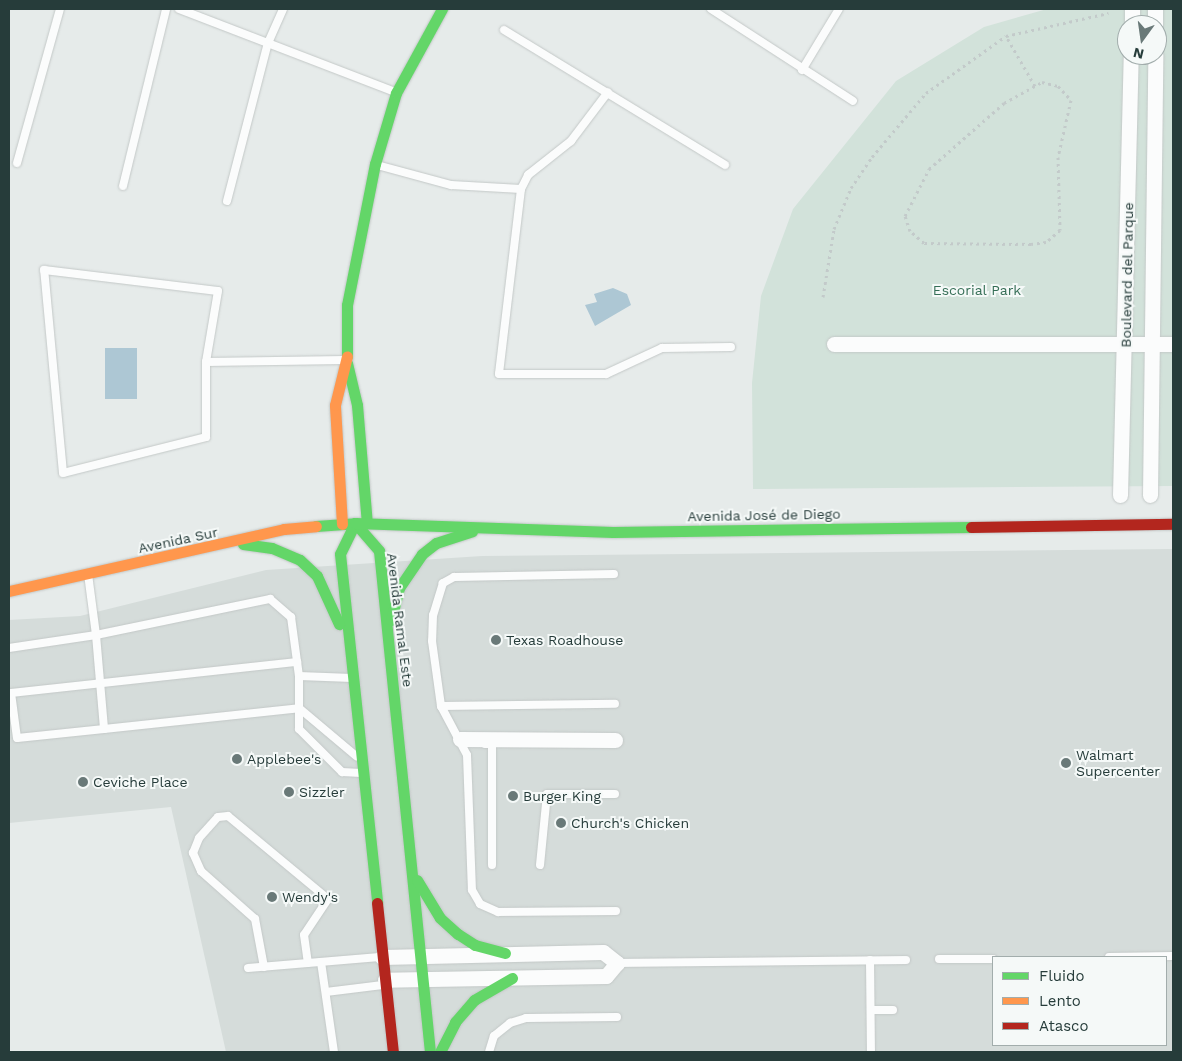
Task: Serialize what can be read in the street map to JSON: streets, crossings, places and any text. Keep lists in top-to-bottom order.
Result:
{
  "streets": {
    "street": [
      "Boulevard del Parque",
      "Avenida José de Diego",
      "Avenida Sur",
      "Avenida Ramal Este"
    ]
  },
  "crossings": [
    ["Avenida José de Diego", "Avenida Sur"],
    ["Avenida José de Diego", "Avenida Ramal Este"],
    ["Avenida Sur", "Avenida Ramal Este"]
  ],
  "parks": ["Escorial Park"],
  "places": [
    "Texas Roadhouse",
    "Applebee's",
    "Walmart Supercenter",
    "Ceviche Place",
    "Sizzler",
    "Burger King",
    "Church's Chicken",
    "Wendy's"
  ],
  "legend": ["Fluido", "Lento", "Atasco"],
  "north": "bottom"
}
